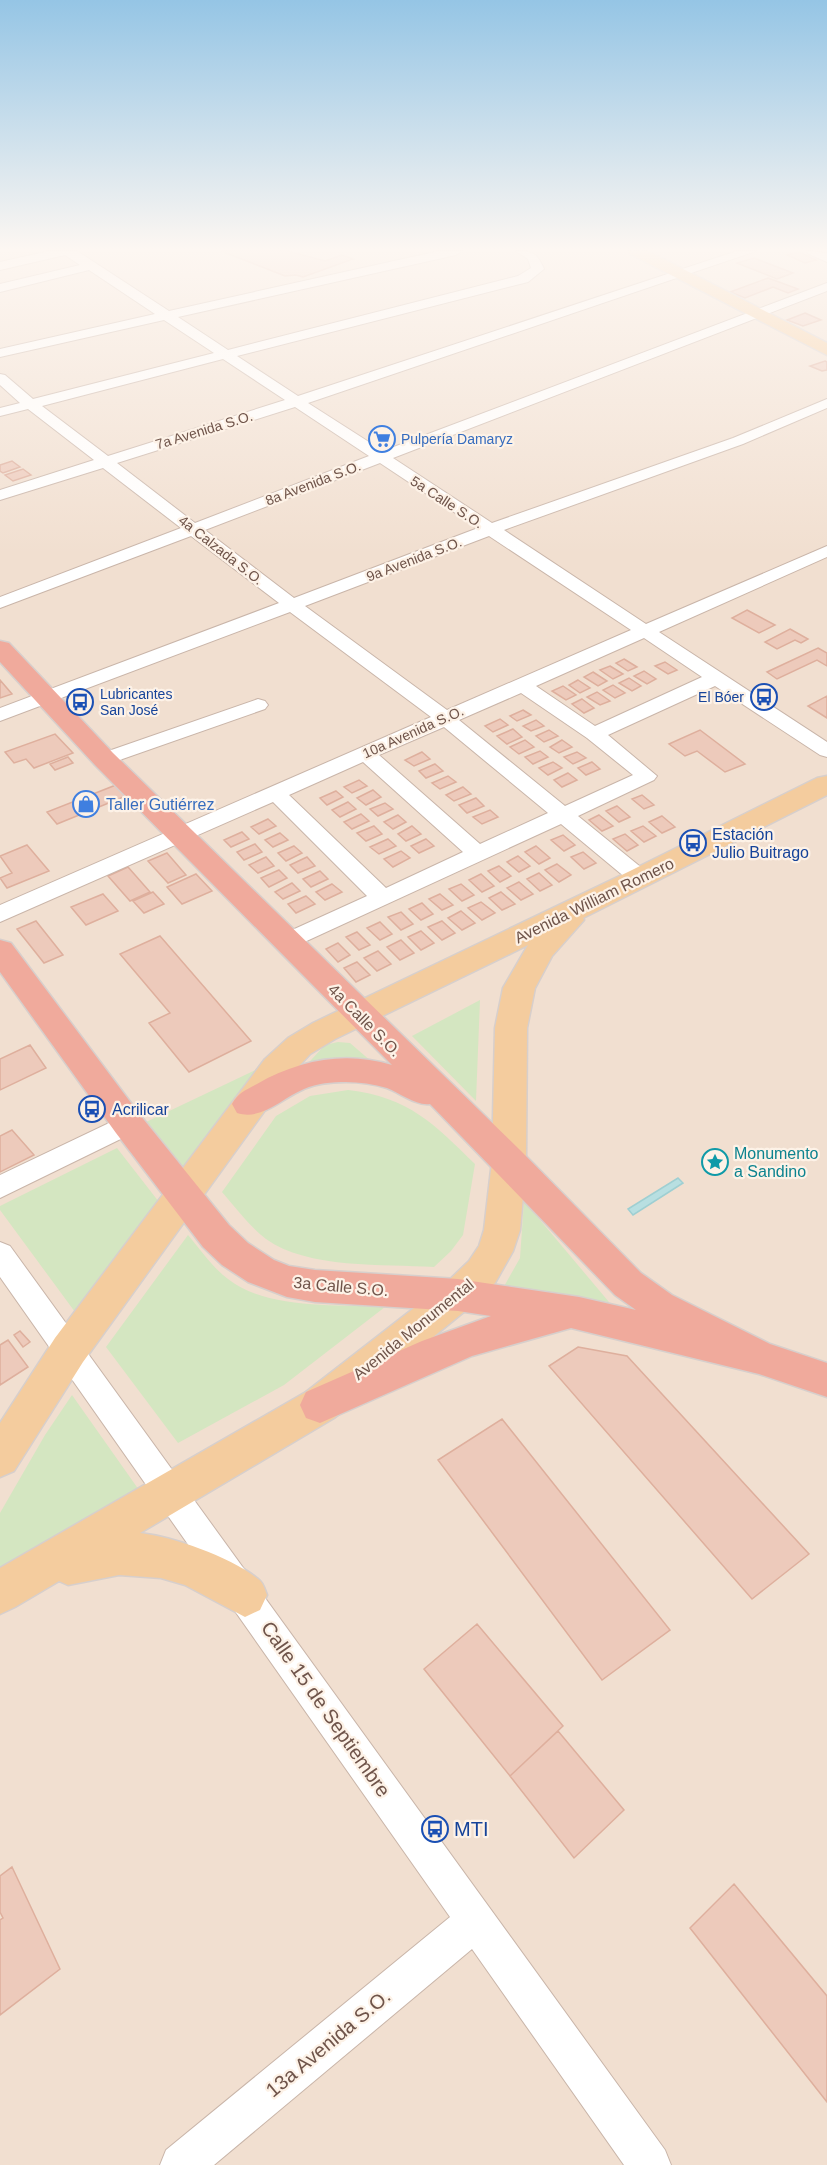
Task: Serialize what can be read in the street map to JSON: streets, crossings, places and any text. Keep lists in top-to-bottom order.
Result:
{
  "streets": {
    "highway": ["4a Calle S.O.", "3a Calle S.O."],
    "main road": ["Avenida William Romero", "Avenida Monumental"],
    "street": [
      "7a Avenida S.O.",
      "8a Avenida S.O.",
      "5a Calle S.O.",
      "4a Calzada S.O.",
      "9a Avenida S.O.",
      "10a Avenida S.O.",
      "Calle 15 de Septiembre",
      "13a Avenida S.O."
    ]
  },
  "crossings": [
    ["7a Avenida S.O.", "5a Calle S.O."],
    ["7a Avenida S.O.", "4a Calzada S.O."],
    ["8a Avenida S.O.", "5a Calle S.O."],
    ["8a Avenida S.O.", "4a Calzada S.O."],
    ["5a Calle S.O.", "9a Avenida S.O."],
    ["5a Calle S.O.", "10a Avenida S.O."],
    ["4a Calzada S.O.", "9a Avenida S.O."],
    ["4a Calzada S.O.", "10a Avenida S.O."],
    ["4a Calzada S.O.", "Avenida William Romero"],
    ["9a Avenida S.O.", "4a Calle S.O."],
    ["10a Avenida S.O.", "4a Calle S.O."],
    ["Avenida William Romero", "4a Calle S.O."],
    ["Avenida William Romero", "Avenida Monumental"],
    ["4a Calle S.O.", "3a Calle S.O."],
    ["4a Calle S.O.", "Avenida Monumental"],
    ["3a Calle S.O.", "Avenida Monumental"],
    ["Avenida Monumental", "Calle 15 de Septiembre"],
    ["Calle 15 de Septiembre", "13a Avenida S.O."]
  ],
  "places": {
    "supermarket": ["Pulpería Damaryz"],
    "bus stop": [
      "El Bóer",
      "Lubricantes San José",
      "Estación Julio Buitrago",
      "Acrilicar",
      "MTI"
    ],
    "shop": ["Taller Gutiérrez"],
    "place": ["Monumento a Sandino"]
  }
}
